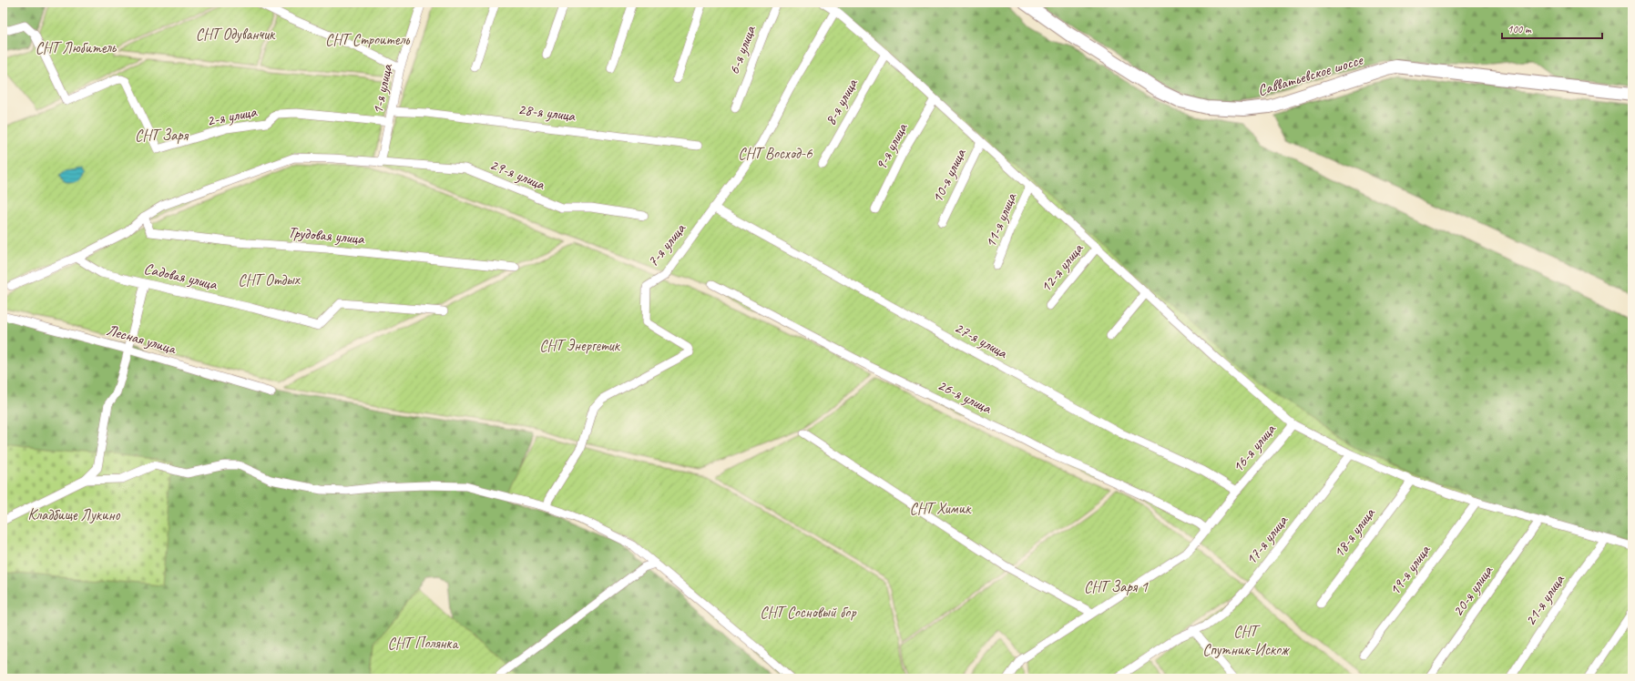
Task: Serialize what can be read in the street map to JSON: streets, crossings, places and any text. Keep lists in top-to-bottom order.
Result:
{
  "streets": {
    "main road": ["Савватьевское шоссе"],
    "street": [
      "6-я улица",
      "1-я улица",
      "8-я улица",
      "28-я улица",
      "2-я улица",
      "9-я улица",
      "29-я улица",
      "10-я улица",
      "11-я улица",
      "Трудовая улица",
      "7-я улица",
      "12-я улица",
      "Садовая улица",
      "Лесная улица",
      "27-я улица",
      "26-я улица",
      "16-я улица",
      "18-я улица",
      "17-я улица",
      "19-я улица",
      "20-я улица",
      "21-я улица"
    ]
  },
  "crossings": [
    ["1-я улица", "28-я улица"],
    ["1-я улица", "2-я улица"],
    ["1-я улица", "29-я улица"],
    ["29-я улица", "Трудовая улица"],
    ["29-я улица", "Садовая улица"],
    ["7-я улица", "27-я улица"],
    ["27-я улица", "16-я улица"],
    ["26-я улица", "16-я улица"]
  ],
  "parks": [
    "СНТ Одуванчик",
    "СНТ Строитель",
    "СНТ Любитель",
    "СНТ Заря",
    "СНТ Восход-6",
    "СНТ Отдых",
    "СНТ Энергетик",
    "СНТ Химик",
    "Кладбище Лукино",
    "СНТ Заря 1",
    "СНТ Сосновый бор",
    "СНТ Спутник-Искож",
    "СНТ Полянка"
  ],
  "scale_bar": "100 m"
}
